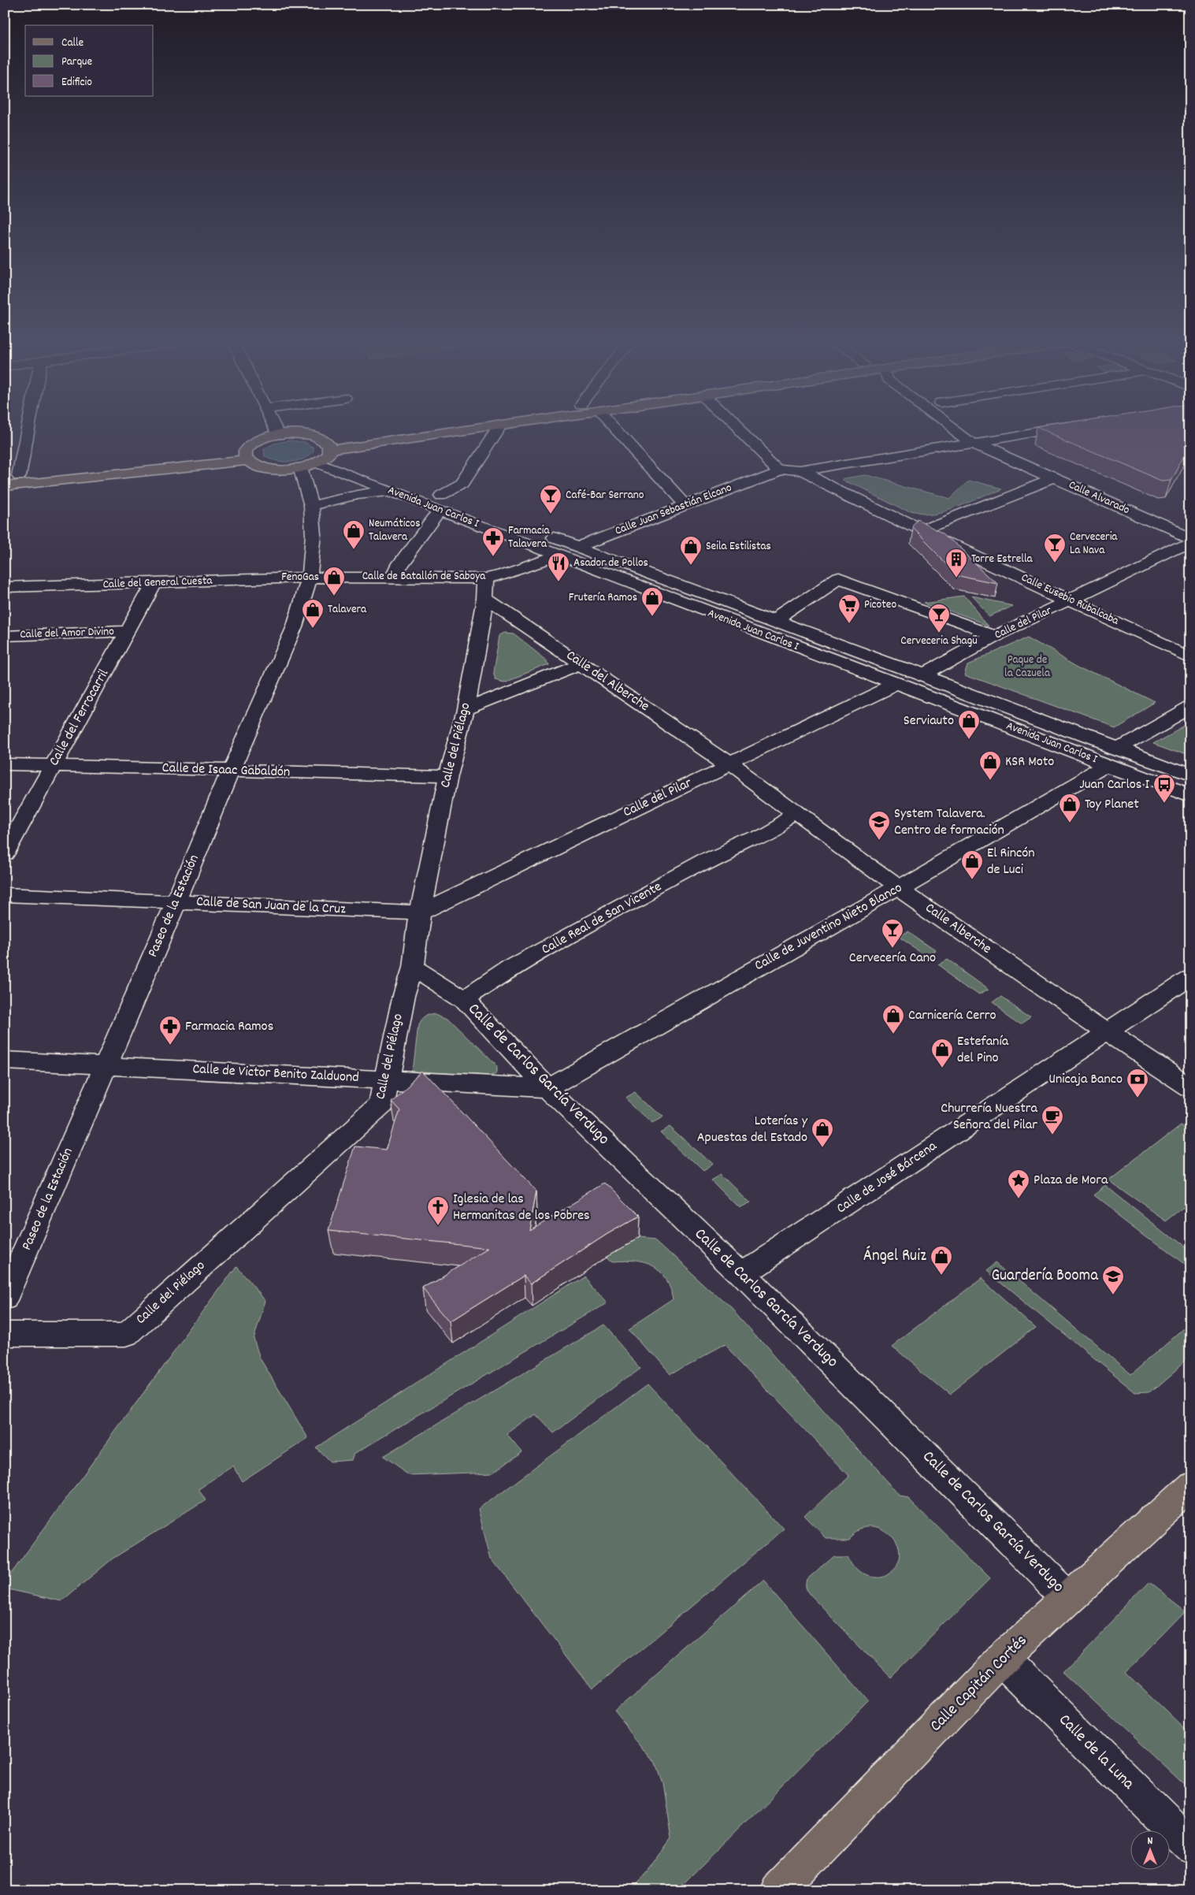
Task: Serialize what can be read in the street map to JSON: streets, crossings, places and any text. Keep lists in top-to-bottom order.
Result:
{
  "streets": {
    "main road": ["Calle Capitán Cortés"],
    "street": [
      "Calle Alvarado",
      "Avenida Juan Carlos I",
      "Calle Juan Sebastián Elcano",
      "Calle de Batallón de Saboya",
      "Calle del General Cuesta",
      "Calle Eusebio Rubalcaba",
      "Calle del Pilar",
      "Calle del Amor Divino",
      "Calle del Alberche",
      "Calle del Ferrocarril",
      "Calle del Piélago",
      "Calle de Isaac Gabaldón",
      "Paseo de la Estación",
      "Calle de San Juan de la Cruz",
      "Calle Real de San Vicente",
      "Calle de Juventino Nieto Blanco",
      "Calle Alberche",
      "Calle de Victor Benito Zalduond",
      "Calle de Carlos García Verdugo",
      "Calle de José Bárcena",
      "Calle de la Luna"
    ]
  },
  "crossings": [
    ["Calle Alvarado", "Calle Juan Sebastián Elcano"],
    ["Avenida Juan Carlos I", "Calle Juan Sebastián Elcano"],
    ["Avenida Juan Carlos I", "Calle de Batallón de Saboya"],
    ["Avenida Juan Carlos I", "Calle del Pilar"],
    ["Avenida Juan Carlos I", "Calle de Juventino Nieto Blanco"],
    ["Calle Juan Sebastián Elcano", "Calle Eusebio Rubalcaba"],
    ["Calle de Batallón de Saboya", "Calle del General Cuesta"],
    ["Calle de Batallón de Saboya", "Calle del Piélago"],
    ["Calle de Batallón de Saboya", "Paseo de la Estación"],
    ["Calle del General Cuesta", "Calle del Ferrocarril"],
    ["Calle del General Cuesta", "Paseo de la Estación"],
    ["Calle Eusebio Rubalcaba", "Calle del Pilar"],
    ["Calle del Pilar", "Calle del Alberche"],
    ["Calle del Pilar", "Calle del Piélago"],
    ["Calle del Pilar", "Calle de San Juan de la Cruz"],
    ["Calle del Pilar", "Calle Alberche"],
    ["Calle del Amor Divino", "Calle del Ferrocarril"],
    ["Calle del Alberche", "Calle del Piélago"],
    ["Calle del Alberche", "Calle Alberche"],
    ["Calle del Ferrocarril", "Calle de Isaac Gabaldón"],
    ["Calle del Piélago", "Calle de Isaac Gabaldón"],
    ["Calle del Piélago", "Calle de San Juan de la Cruz"],
    ["Calle del Piélago", "Calle de Victor Benito Zalduond"],
    ["Calle de Isaac Gabaldón", "Paseo de la Estación"],
    ["Paseo de la Estación", "Calle de San Juan de la Cruz"],
    ["Paseo de la Estación", "Calle de Victor Benito Zalduond"],
    ["Calle Real de San Vicente", "Calle Alberche"],
    ["Calle Real de San Vicente", "Calle de Carlos García Verdugo"],
    ["Calle de Juventino Nieto Blanco", "Calle Alberche"],
    ["Calle de Juventino Nieto Blanco", "Calle de Victor Benito Zalduond"],
    ["Calle de Juventino Nieto Blanco", "Calle de Carlos García Verdugo"],
    ["Calle Alberche", "Calle de José Bárcena"],
    ["Calle de Victor Benito Zalduond", "Calle de Carlos García Verdugo"],
    ["Calle de Carlos García Verdugo", "Calle de José Bárcena"],
    ["Calle de Carlos García Verdugo", "Calle Capitán Cortés"],
    ["Calle Capitán Cortés", "Calle de la Luna"]
  ],
  "parks": ["Paque de la Cazuela"],
  "places": {
    "bar": [
      "Café-Bar Serrano",
      "Cerveceria La Nava",
      "Cerveceria Shagü",
      "Cervecería Cano"
    ],
    "shop": [
      "Neumáticos Talavera",
      "Seila Estilistas",
      "FenoGas",
      "Frutería Ramos",
      "Talavera",
      "Serviauto",
      "KSR Moto",
      "Toy Planet",
      "El Rincón de Luci",
      "Carnicería Cerro",
      "Estefanía del Pino",
      "Loterías y Apuestas del Estado",
      "Ángel Ruiz"
    ],
    "pharmacy": ["Farmacia Talavera", "Farmacia Ramos"],
    "building": ["Torre Estrella"],
    "restaurant": ["Asador de Pollos"],
    "supermarket": ["Picoteo"],
    "bus stop": ["Juan Carlos I"],
    "school or university": ["System Talavera. Centro de formación", "Guardería Booma"],
    "bank": ["Unicaja Banco"],
    "cafe": ["Churrería Nuestra Señora del Pilar"],
    "place": ["Plaza de Mora"],
    "church": ["Iglesia de las Hermanitas de los Pobres"]
  },
  "legend": ["Calle", "Parque", "Edificio"],
  "north": "top"
}
